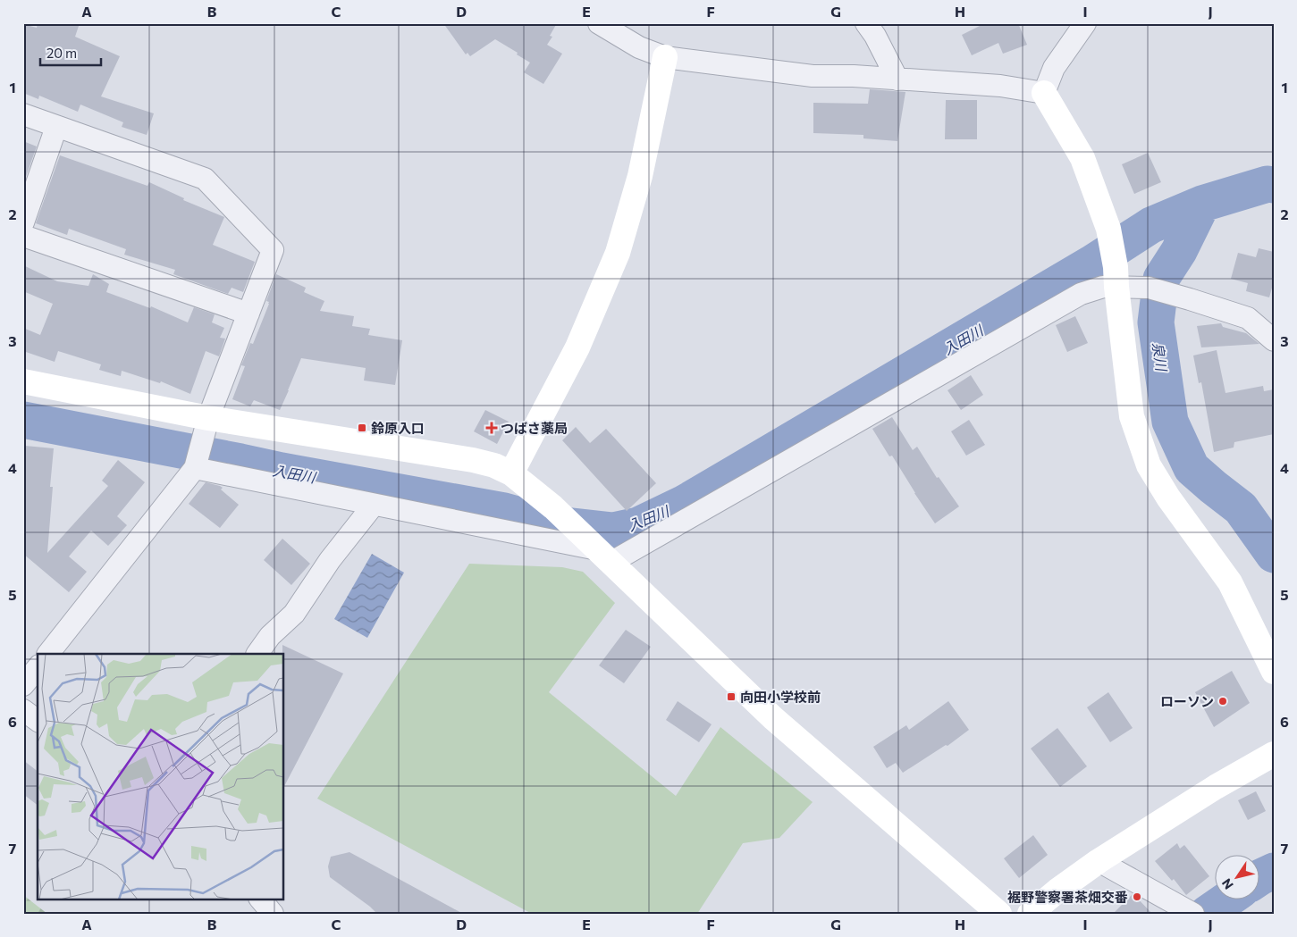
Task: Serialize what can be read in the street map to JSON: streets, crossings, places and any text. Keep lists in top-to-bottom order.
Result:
{
  "water": ["入田川", "泉川"],
  "places": {
    "transit": ["鈴原入口", "向田小学校前"],
    "health": ["つばさ薬局"],
    "other": ["ローソン", "裾野警察署茶畑交番"]
  },
  "scale_bar": "20 m",
  "north": "bottom left",
  "grid": {
    "columns": [
      "A",
      "B",
      "C",
      "D",
      "E",
      "F",
      "G",
      "H",
      "I",
      "J"
    ],
    "rows": [
      "1",
      "2",
      "3",
      "4",
      "5",
      "6",
      "7"
    ]
  }
}
